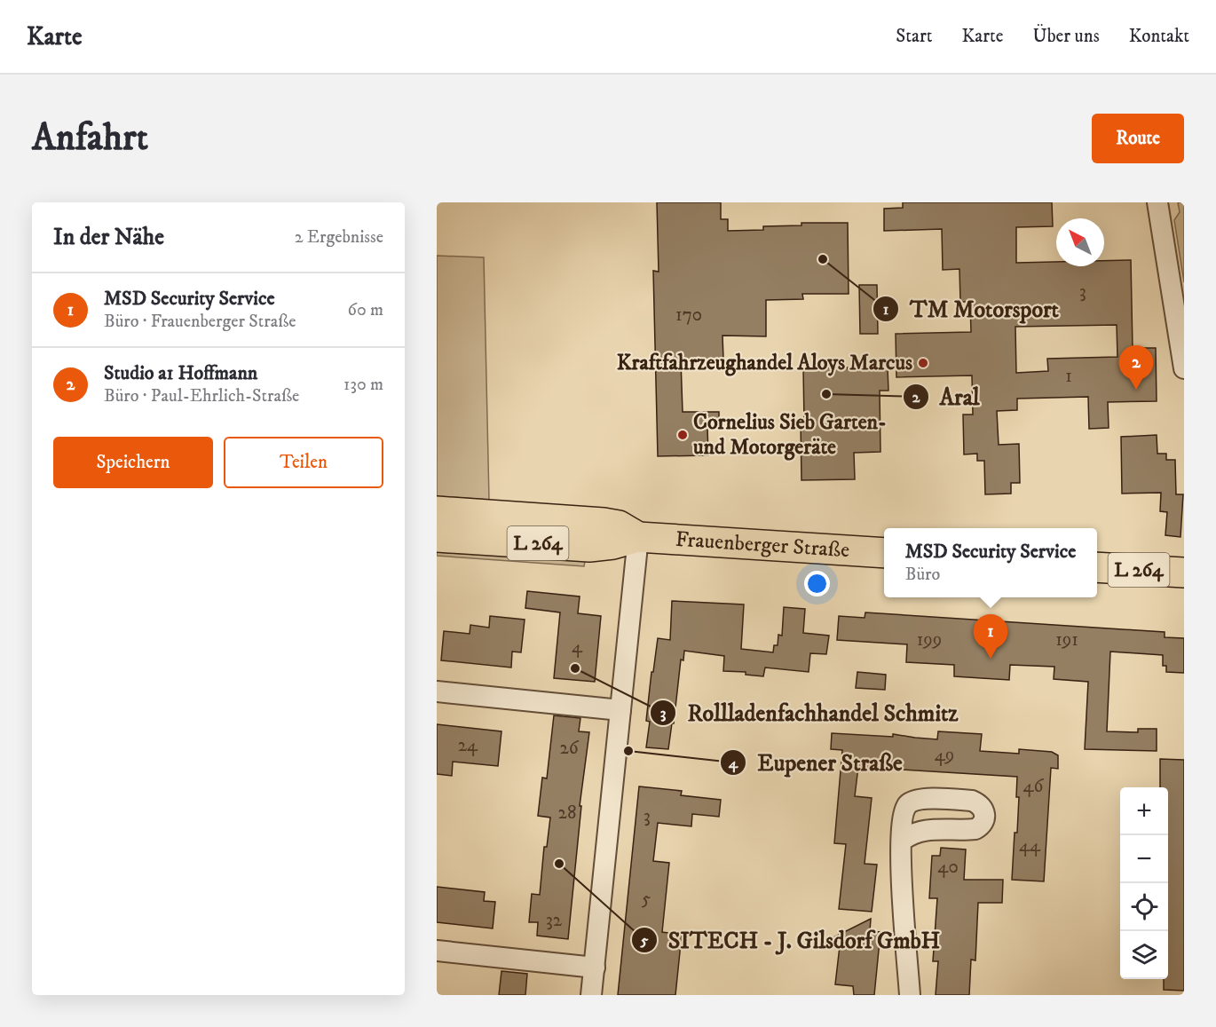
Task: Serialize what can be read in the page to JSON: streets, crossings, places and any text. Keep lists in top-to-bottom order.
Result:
{
  "streets": {
    "main road": ["L 264", "Frauenberger Straße"]
  },
  "places": [
    "TM Motorsport",
    "Kraftfahrzeughandel Aloys Marcus",
    "Aral",
    "Cornelius Sieb Garten- und Motorgeräte",
    "Rollladenfachhandel Schmitz",
    "Eupener Straße",
    "SITECH - J. Gilsdorf GmbH"
  ],
  "house_numbers": [
    "3",
    "170",
    "1",
    "199",
    "191",
    "4",
    "24",
    "26",
    "49",
    "46",
    "28",
    "3",
    "44",
    "40",
    "5",
    "32"
  ],
  "north": "top left",
  "page": {
    "header": "Karte",
    "nav": [
      "Start",
      "Karte",
      "Über uns",
      "Kontakt"
    ],
    "buttons": [
      "Route",
      ["Speichern", "Teilen"]
    ],
    "title": "Anfahrt",
    "heading": ["In der Nähe", "2 Ergebnisse"],
    "list": [
      {
        "mark": "1",
        "name": "MSD Security Service",
        "note": "Büro · Frauenberger Straße",
        "value": "60 m"
      },
      {
        "mark": "2",
        "name": "Studio a1 Hoffmann",
        "note": "Büro · Paul-Ehrlich-Straße",
        "value": "130 m"
      }
    ],
    "pins": ["2", "1"],
    "popup": ["MSD Security Service", "Büro"],
    "map_buttons": ["+", "−"]
  }
}
